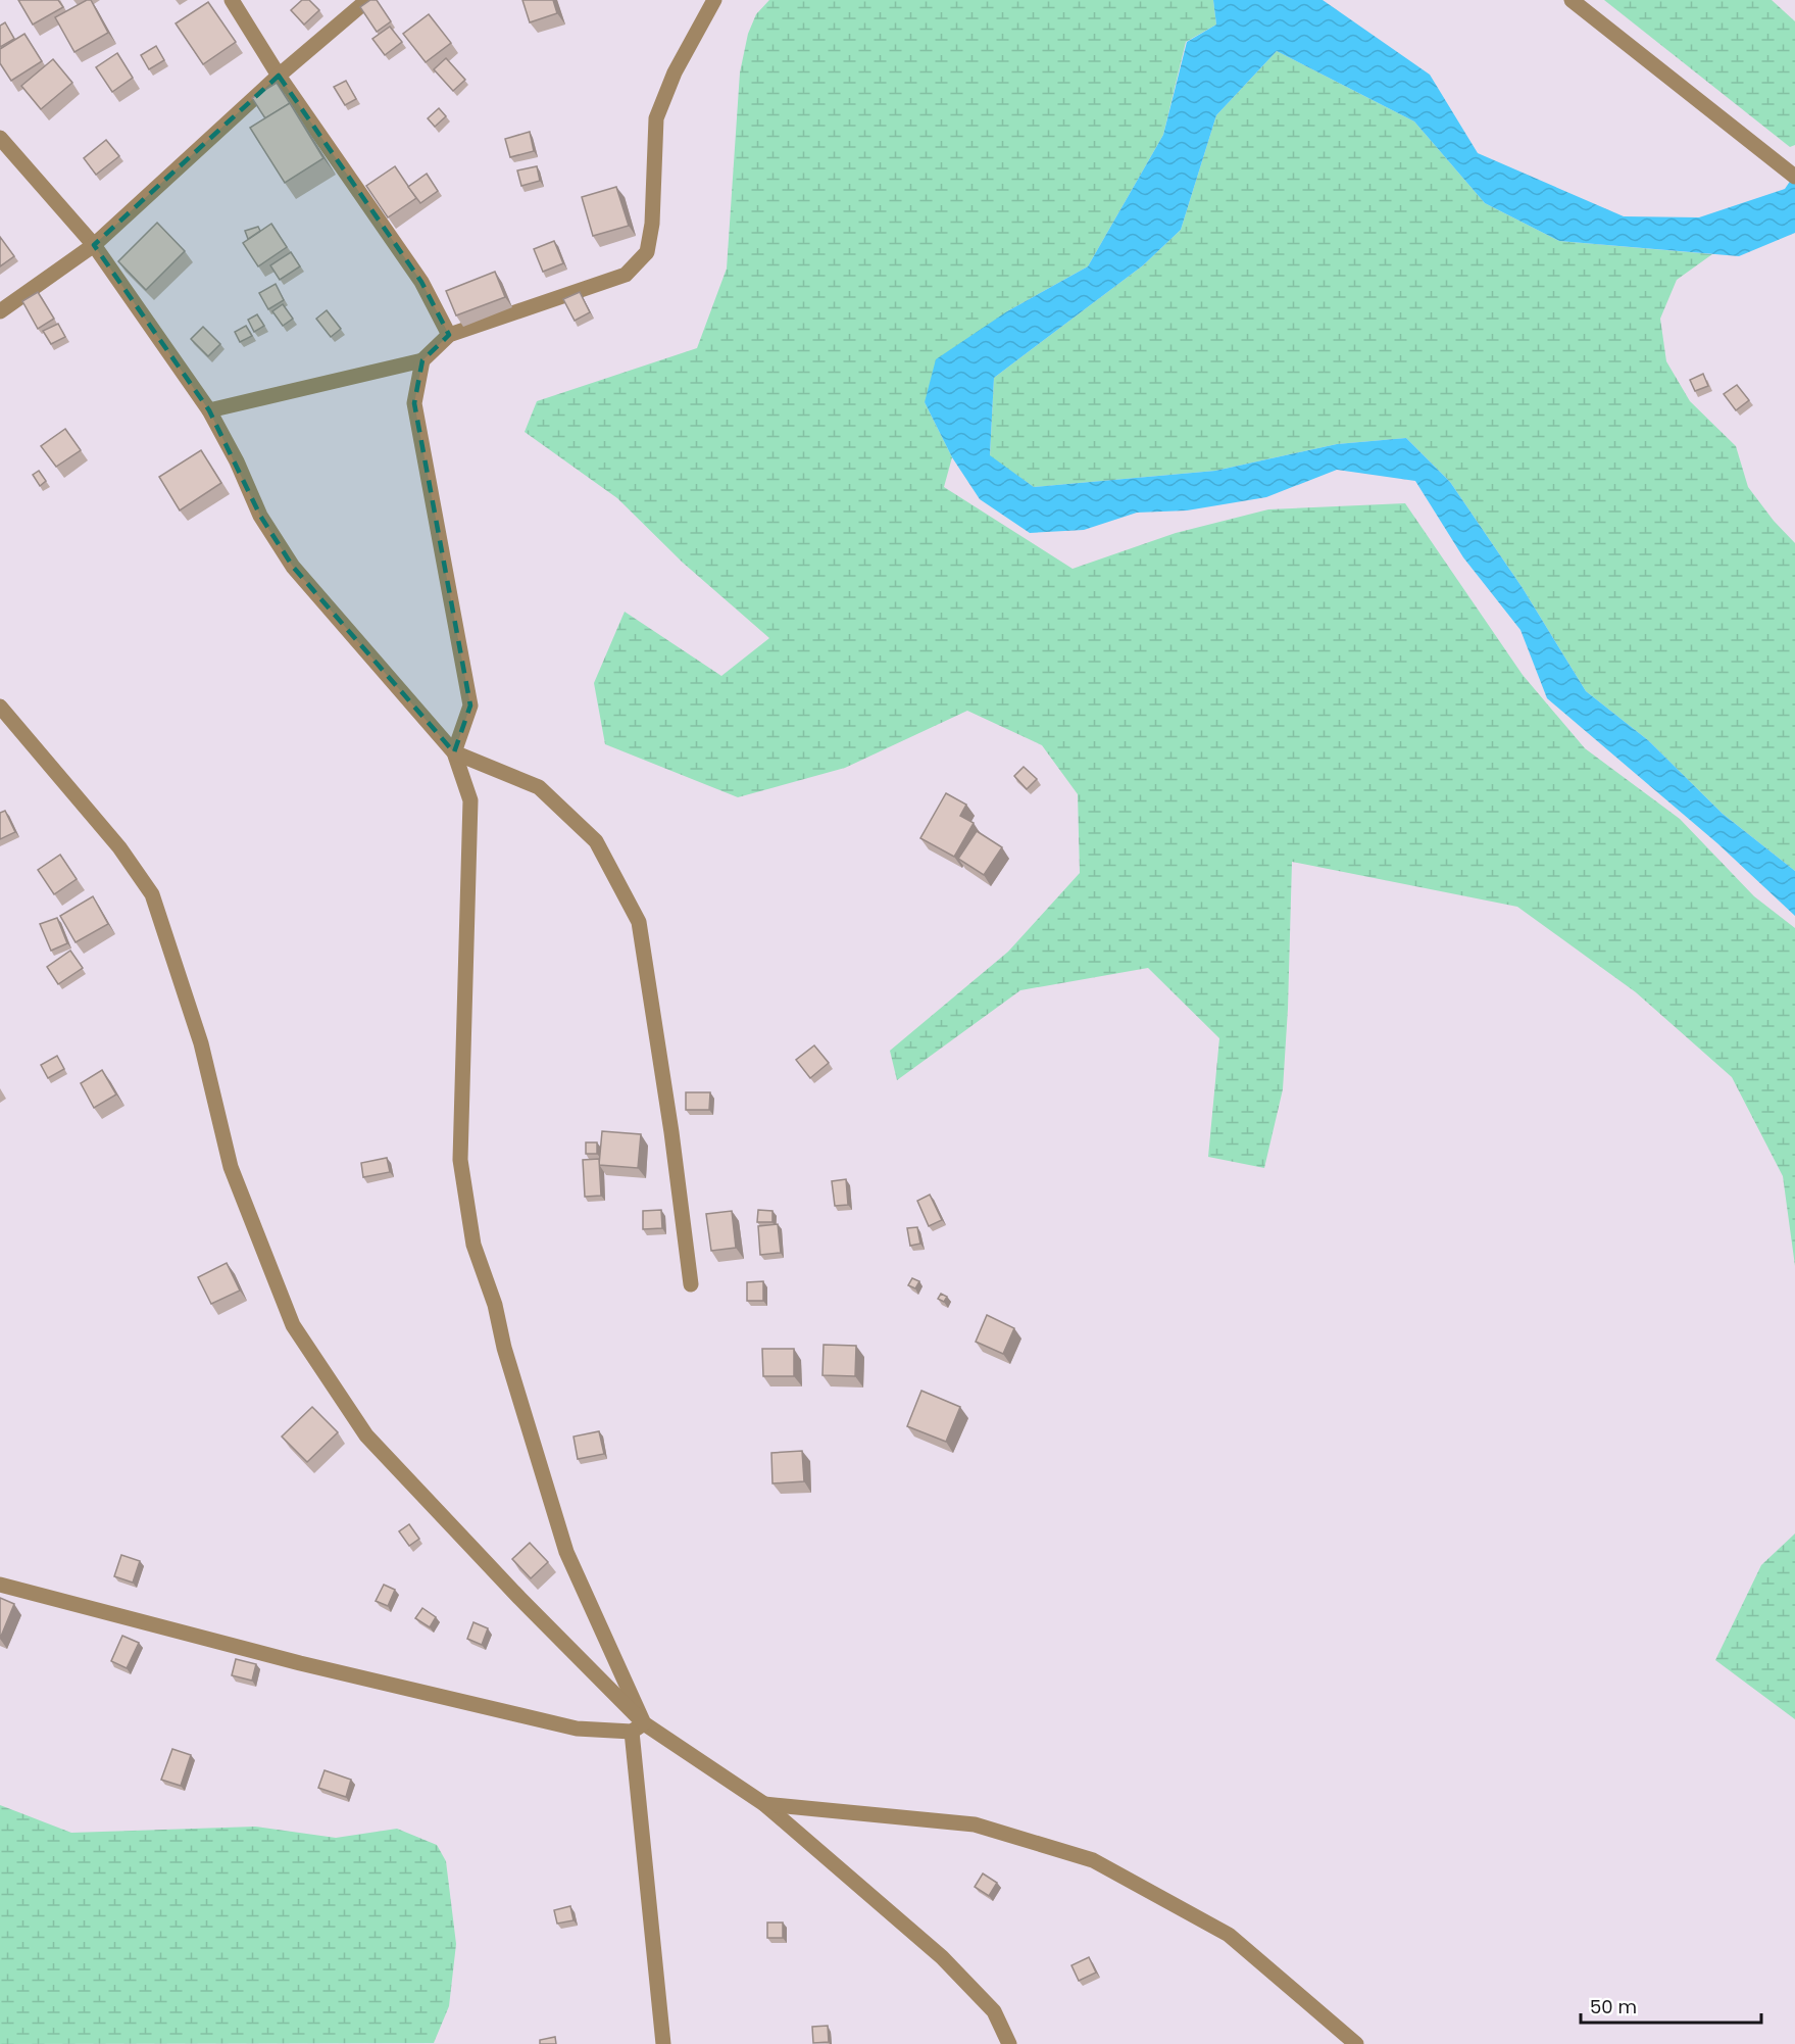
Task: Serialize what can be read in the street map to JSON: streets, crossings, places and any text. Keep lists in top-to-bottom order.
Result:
{
  "scale_bar": "50 m"
}
